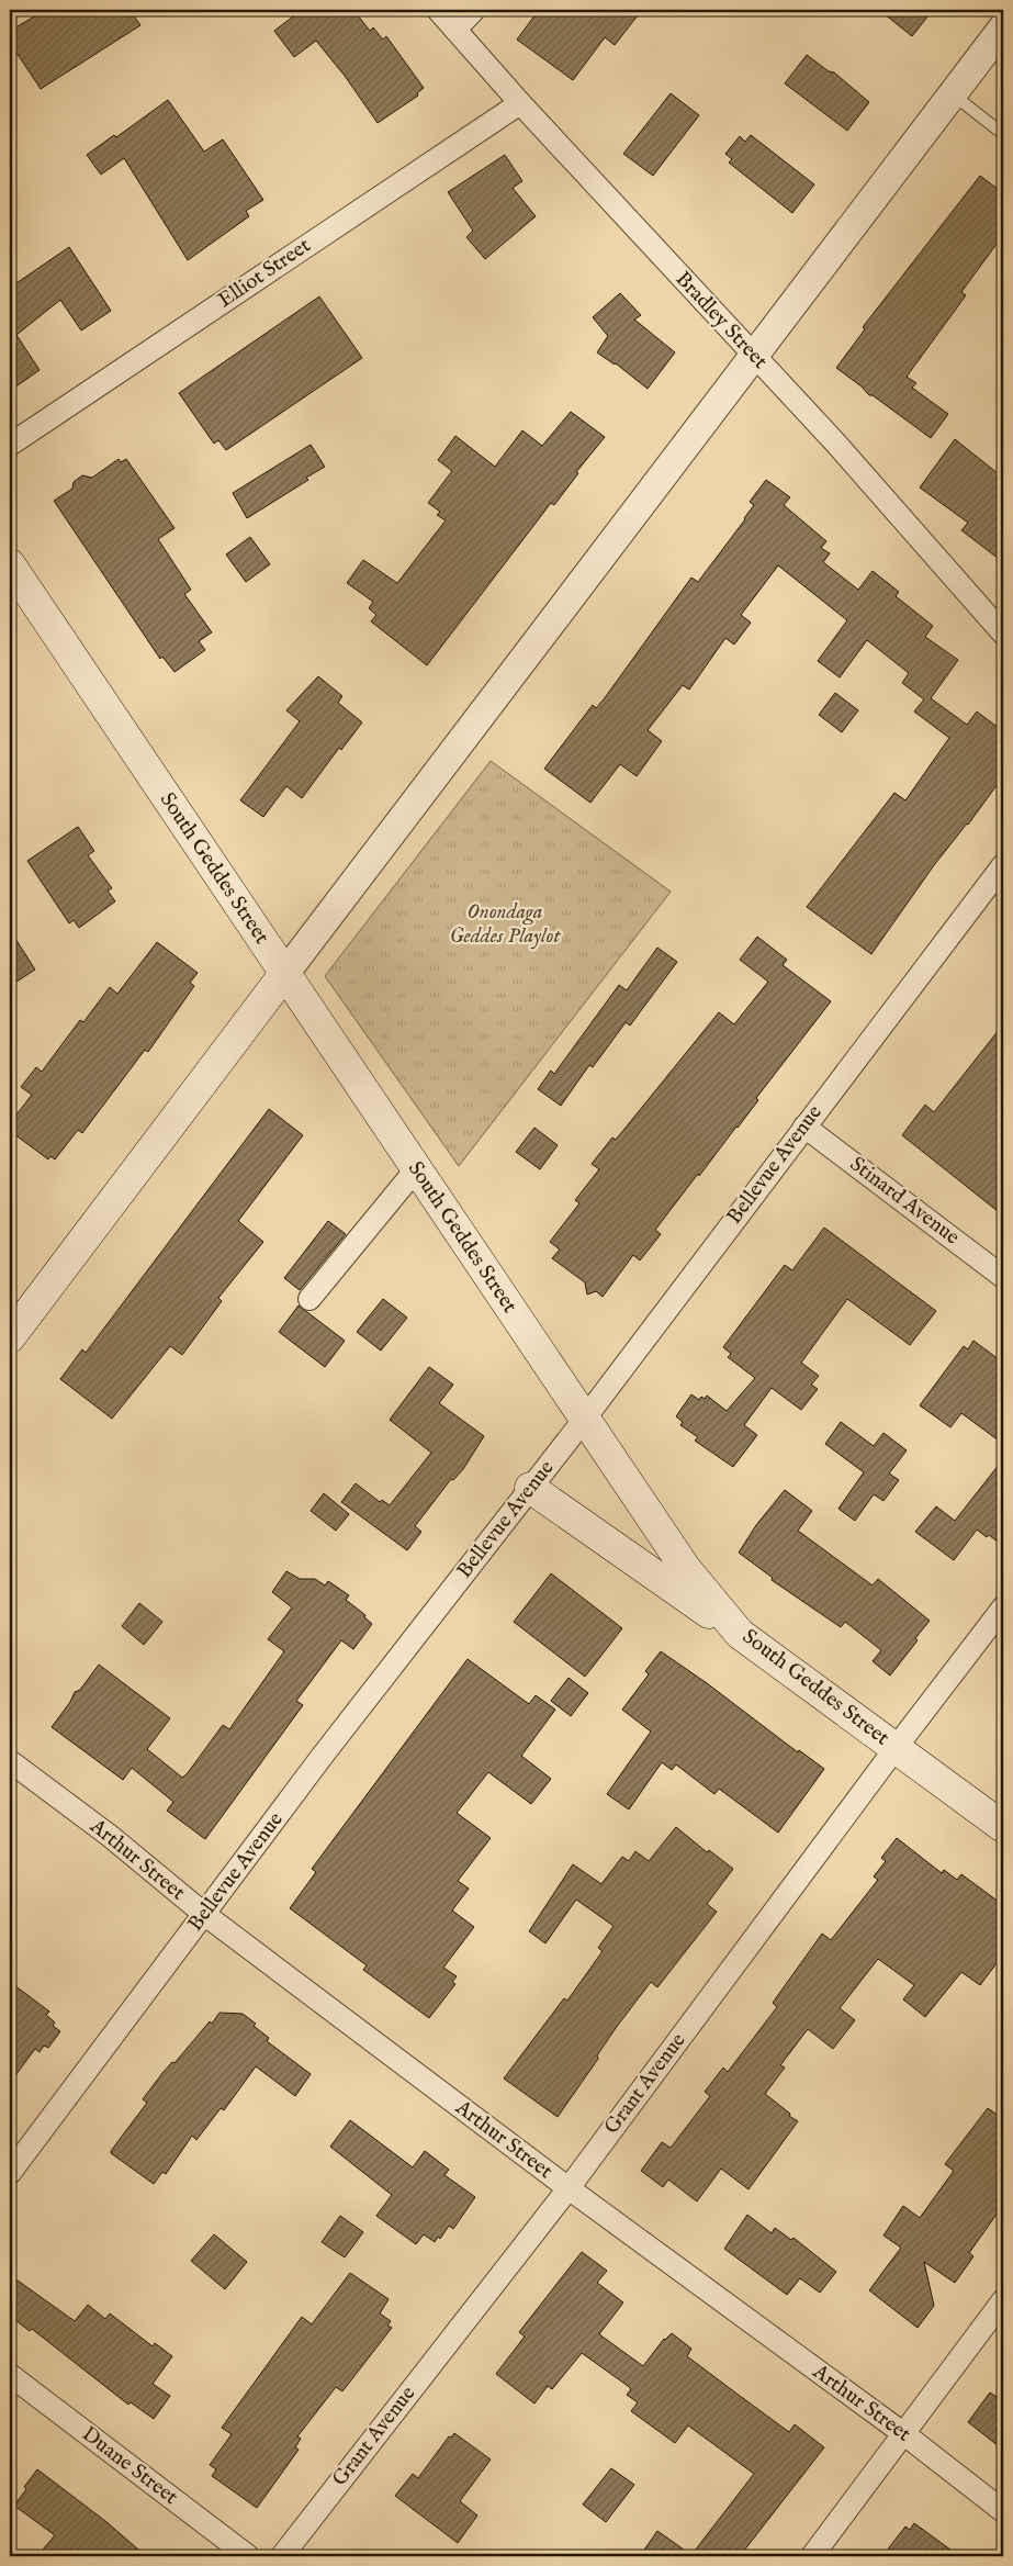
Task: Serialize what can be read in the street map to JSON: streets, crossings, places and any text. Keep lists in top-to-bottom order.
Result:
{
  "streets": {
    "main road": ["South Geddes Street"],
    "street": [
      "Elliot Street",
      "Bradley Street",
      "Bellevue Avenue",
      "Stinard Avenue",
      "Arthur Street",
      "Grant Avenue",
      "Duane Street"
    ]
  },
  "crossings": [
    ["Elliot Street", "Bradley Street"],
    ["South Geddes Street", "Bellevue Avenue"],
    ["South Geddes Street", "Grant Avenue"],
    ["Bellevue Avenue", "Stinard Avenue"],
    ["Bellevue Avenue", "Arthur Street"],
    ["Arthur Street", "Grant Avenue"]
  ],
  "parks": ["Onondaga Geddes Playlot"]
}
